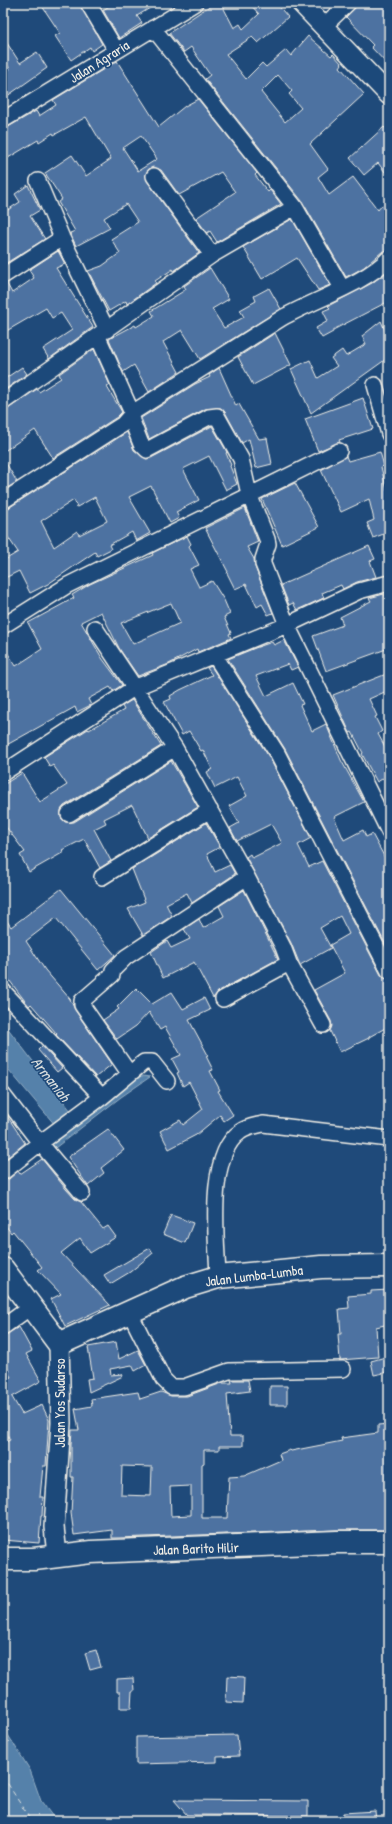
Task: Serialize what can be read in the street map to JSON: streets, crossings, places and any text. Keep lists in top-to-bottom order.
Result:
{
  "streets": {
    "highway": ["Jalan Lumba-Lumba", "Jalan Yos Sudarso", "Jalan Barito Hilir"],
    "street": ["Jalan Agraria"]
  },
  "crossings": [
    ["Jalan Lumba-Lumba", "Jalan Yos Sudarso"],
    ["Jalan Yos Sudarso", "Jalan Barito Hilir"]
  ],
  "water": ["Armaniah"]
}
